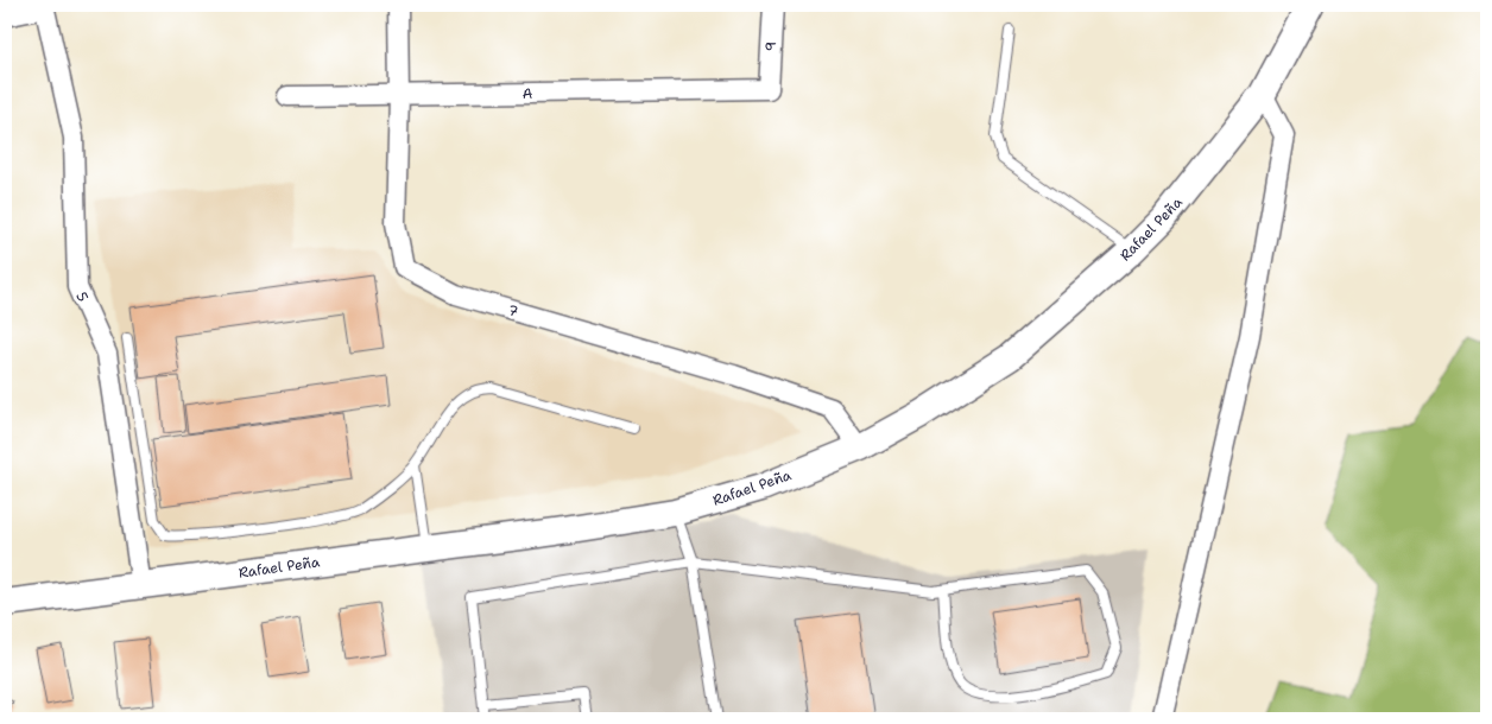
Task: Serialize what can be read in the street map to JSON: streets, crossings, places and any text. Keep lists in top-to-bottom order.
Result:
{
  "streets": {
    "street": [
      "9",
      "A",
      "Rafael Peña",
      "5",
      "7"
    ]
  },
  "crossings": [
    ["9", "A"],
    ["A", "7"],
    ["Rafael Peña", "5"],
    ["Rafael Peña", "7"]
  ]
}
